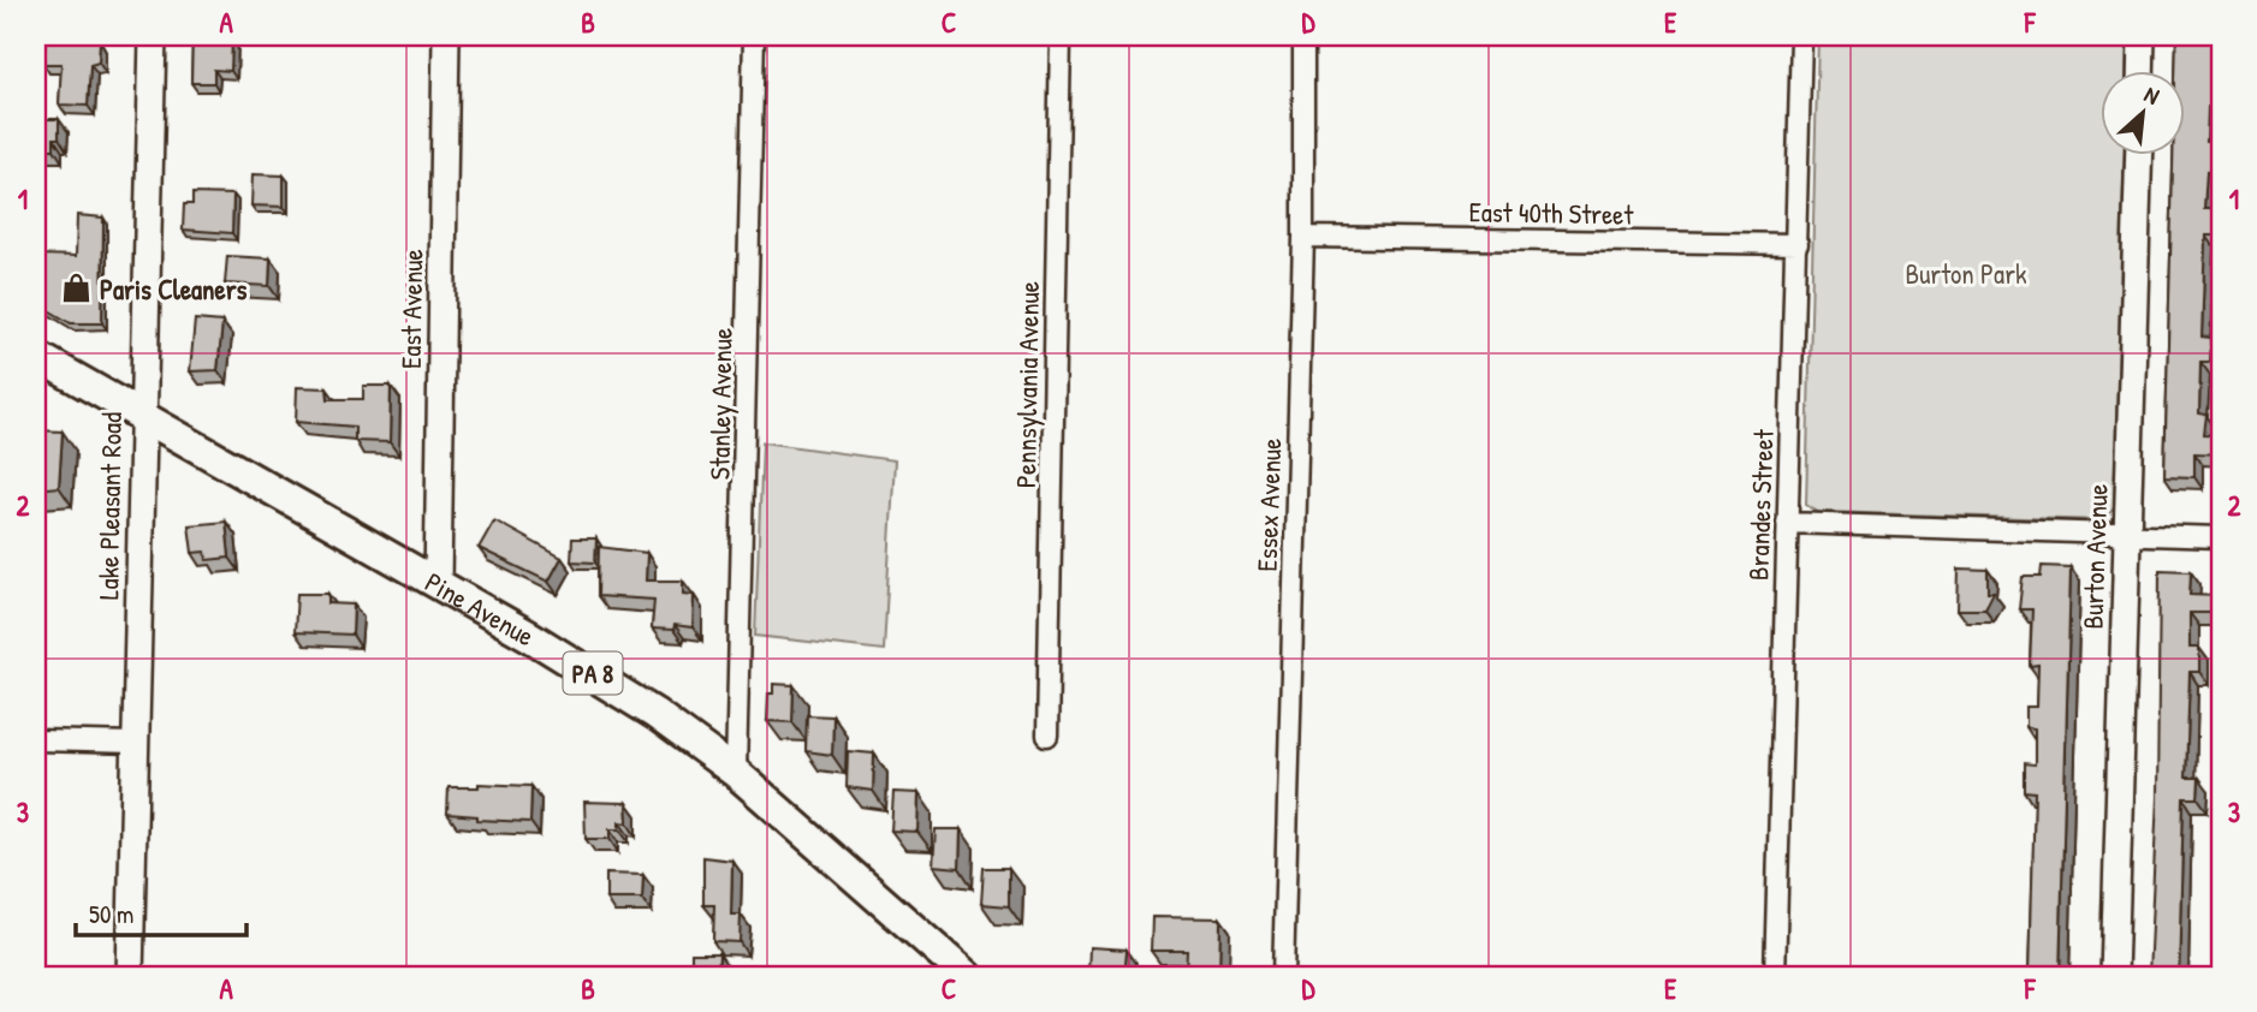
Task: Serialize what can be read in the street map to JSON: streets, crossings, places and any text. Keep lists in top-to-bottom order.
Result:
{
  "streets": {
    "main road": ["Pine Avenue", "PA 8"],
    "street": [
      "East 40th Street",
      "East Avenue",
      "Pennsylvania Avenue",
      "Stanley Avenue",
      "Essex Avenue",
      "Brandes Street",
      "Lake Pleasant Road",
      "Burton Avenue"
    ]
  },
  "crossings": [
    ["East 40th Street", "Essex Avenue"],
    ["East 40th Street", "Brandes Street"],
    ["East Avenue", "Pine Avenue"],
    ["Stanley Avenue", "Pine Avenue"],
    ["Lake Pleasant Road", "Pine Avenue"]
  ],
  "parks": ["Burton Park"],
  "places": {
    "shop": ["Paris Cleaners"]
  },
  "scale_bar": "50 m",
  "north": "top right",
  "grid": {
    "columns": [
      "A",
      "B",
      "C",
      "D",
      "E",
      "F"
    ],
    "rows": ["1", "2", "3"]
  }
}
